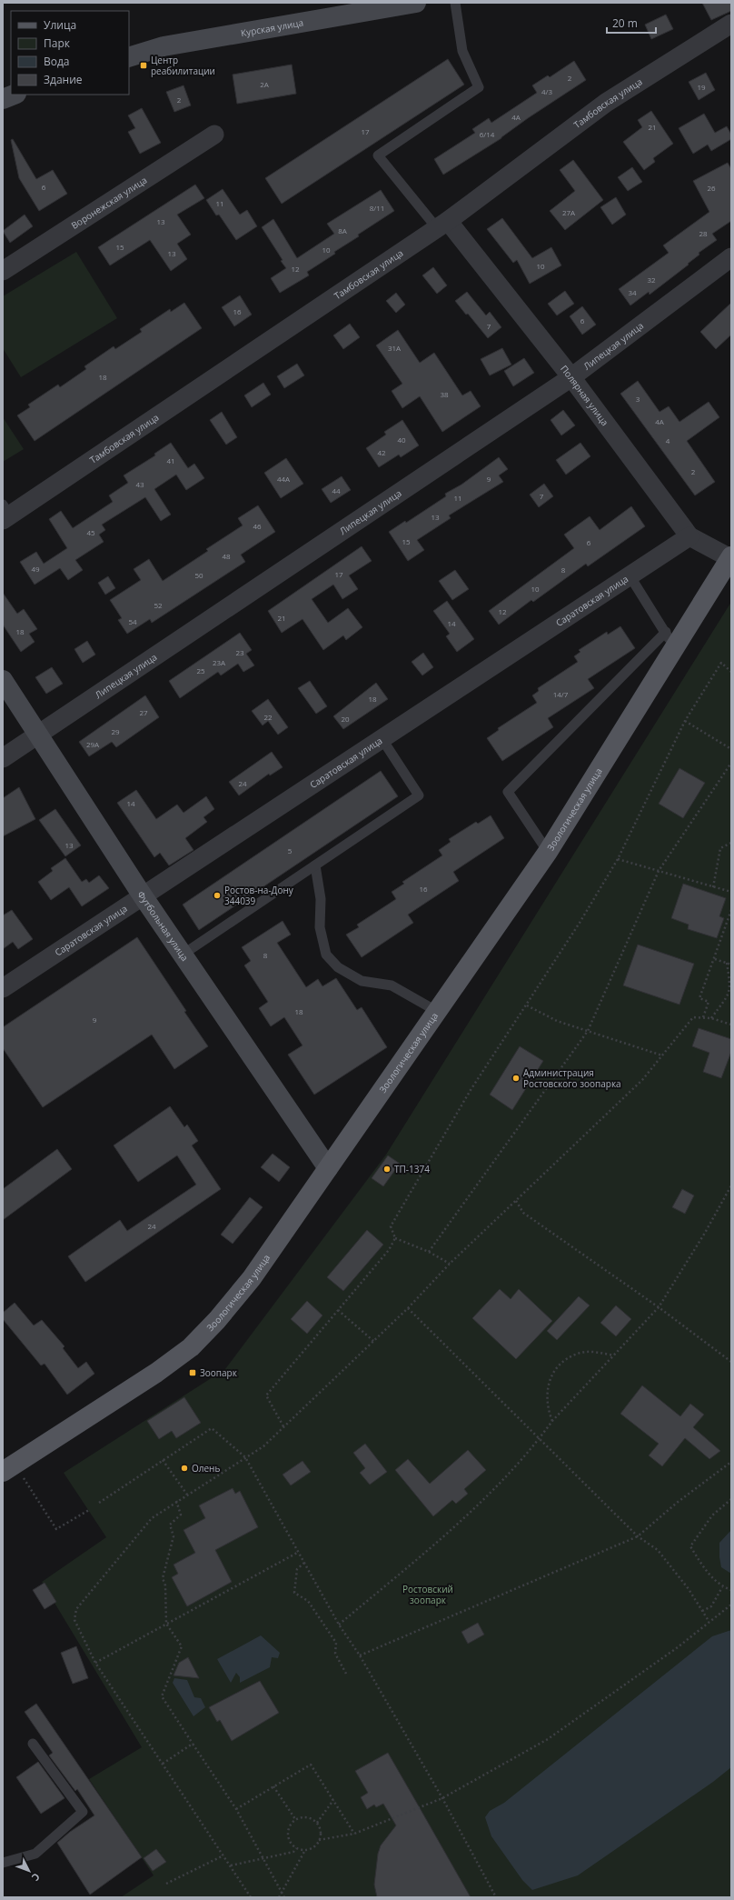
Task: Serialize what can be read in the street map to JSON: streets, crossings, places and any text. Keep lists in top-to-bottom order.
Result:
{
  "streets": {
    "main road": ["Курская улица", "Зоологическая улица", "Футбольная улица"],
    "street": [
      "Тамбовская улица",
      "Воронежская улица",
      "Липецкая улица",
      "Полярная улица",
      "Саратовская улица"
    ]
  },
  "crossings": [
    ["Тамбовская улица", "Полярная улица"],
    ["Липецкая улица", "Полярная улица"],
    ["Липецкая улица", "Футбольная улица"],
    ["Полярная улица", "Саратовская улица"],
    ["Полярная улица", "Зоологическая улица"],
    ["Саратовская улица", "Футбольная улица"],
    ["Зоологическая улица", "Футбольная улица"]
  ],
  "parks": ["Ростовский зоопарк"],
  "places": {
    "transit": ["Центр реабилитации", "Зоопарк"],
    "other": [
      "Ростов-на-Дону 344039",
      "Администрация Ростовского зоопарка",
      "ТП-1374",
      "Олень"
    ]
  },
  "house_numbers": [
    "2",
    "2А",
    "19",
    "4/3",
    "2",
    "4А",
    "21",
    "17",
    "6/14",
    "6",
    "26",
    "11",
    "8/11",
    "27А",
    "13",
    "8А",
    "28",
    "15",
    "10",
    "13",
    "10",
    "12",
    "32",
    "34",
    "16",
    "6",
    "7",
    "31А",
    "18",
    "38",
    "3",
    "4А",
    "40",
    "4",
    "42",
    "41",
    "2",
    "44А",
    "9",
    "43",
    "44",
    "7",
    "11",
    "13",
    "46",
    "45",
    "15",
    "6",
    "48",
    "49",
    "8",
    "17",
    "50",
    "10",
    "52",
    "12",
    "21",
    "54",
    "14",
    "18",
    "23",
    "23А",
    "25",
    "14/7",
    "18",
    "27",
    "22",
    "20",
    "29",
    "29А",
    "24",
    "14",
    "13",
    "5",
    "16",
    "8",
    "18",
    "9",
    "24"
  ],
  "legend": [
    "Улица",
    "Парк",
    "Вода",
    "Здание"
  ],
  "scale_bar": "20 m",
  "north": "bottom right"
}
